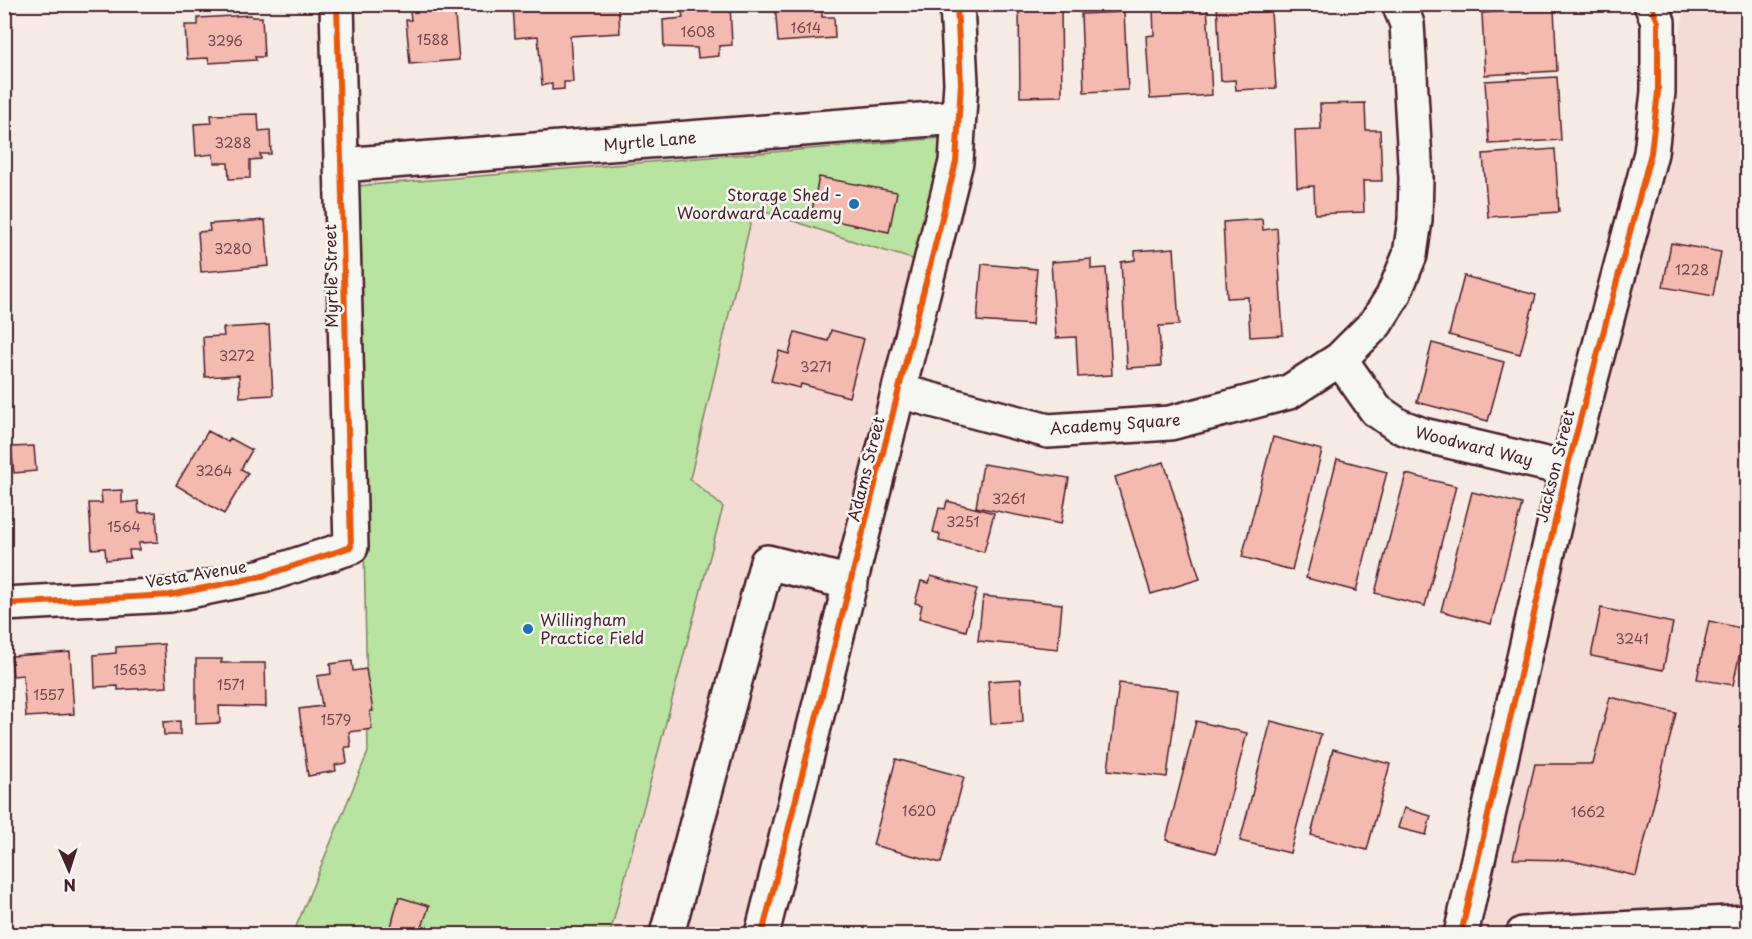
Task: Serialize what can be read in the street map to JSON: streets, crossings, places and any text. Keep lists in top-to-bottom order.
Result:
{
  "streets": {
    "street": [
      "Myrtle Lane",
      "Myrtle Street",
      "Academy Square",
      "Woodward Way",
      "Jackson Street",
      "Adams Street",
      "Vesta Avenue"
    ]
  },
  "crossings": [
    ["Myrtle Lane", "Myrtle Street"],
    ["Myrtle Lane", "Adams Street"],
    ["Myrtle Street", "Vesta Avenue"],
    ["Academy Square", "Woodward Way"],
    ["Academy Square", "Adams Street"],
    ["Woodward Way", "Jackson Street"]
  ],
  "places": ["Storage Shed - Woordward Academy", "Willingham Practice Field"],
  "house_numbers": [
    "1614",
    "1608",
    "1588",
    "3296",
    "3288",
    "3280",
    "1228",
    "3272",
    "3271",
    "3264",
    "3261",
    "3251",
    "1564",
    "3241",
    "1563",
    "1571",
    "1557",
    "1579",
    "1620",
    "1662"
  ],
  "north": "bottom"
}
